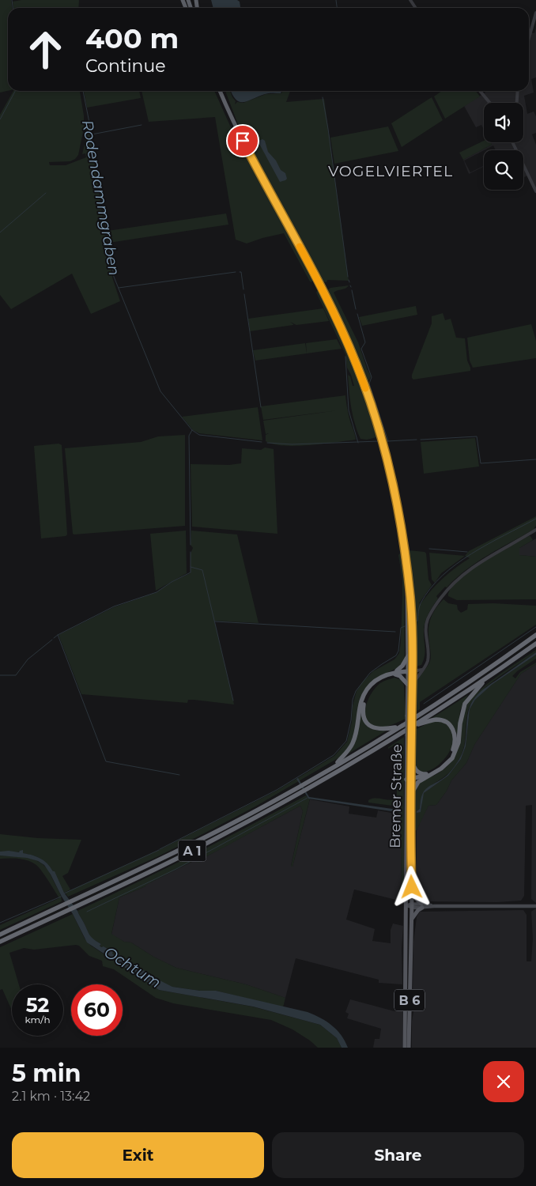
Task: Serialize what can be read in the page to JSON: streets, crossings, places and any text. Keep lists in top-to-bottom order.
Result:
{
  "streets": {
    "highway": ["A 1", "B 6"],
    "main road": ["Bremer Straße"]
  },
  "crossings": [
    ["Bremer Straße", "B 6"]
  ],
  "districts": ["VOGELVIERTEL"],
  "water": ["Rodendammgraben", "Ochtum"],
  "page": {
    "turn": ["400 m", "Continue"],
    "speed": "52 km/h",
    "limit": "60",
    "heading": ["5 min", "2.1 km · 13:42"],
    "buttons": ["Exit", "Share"]
  }
}
